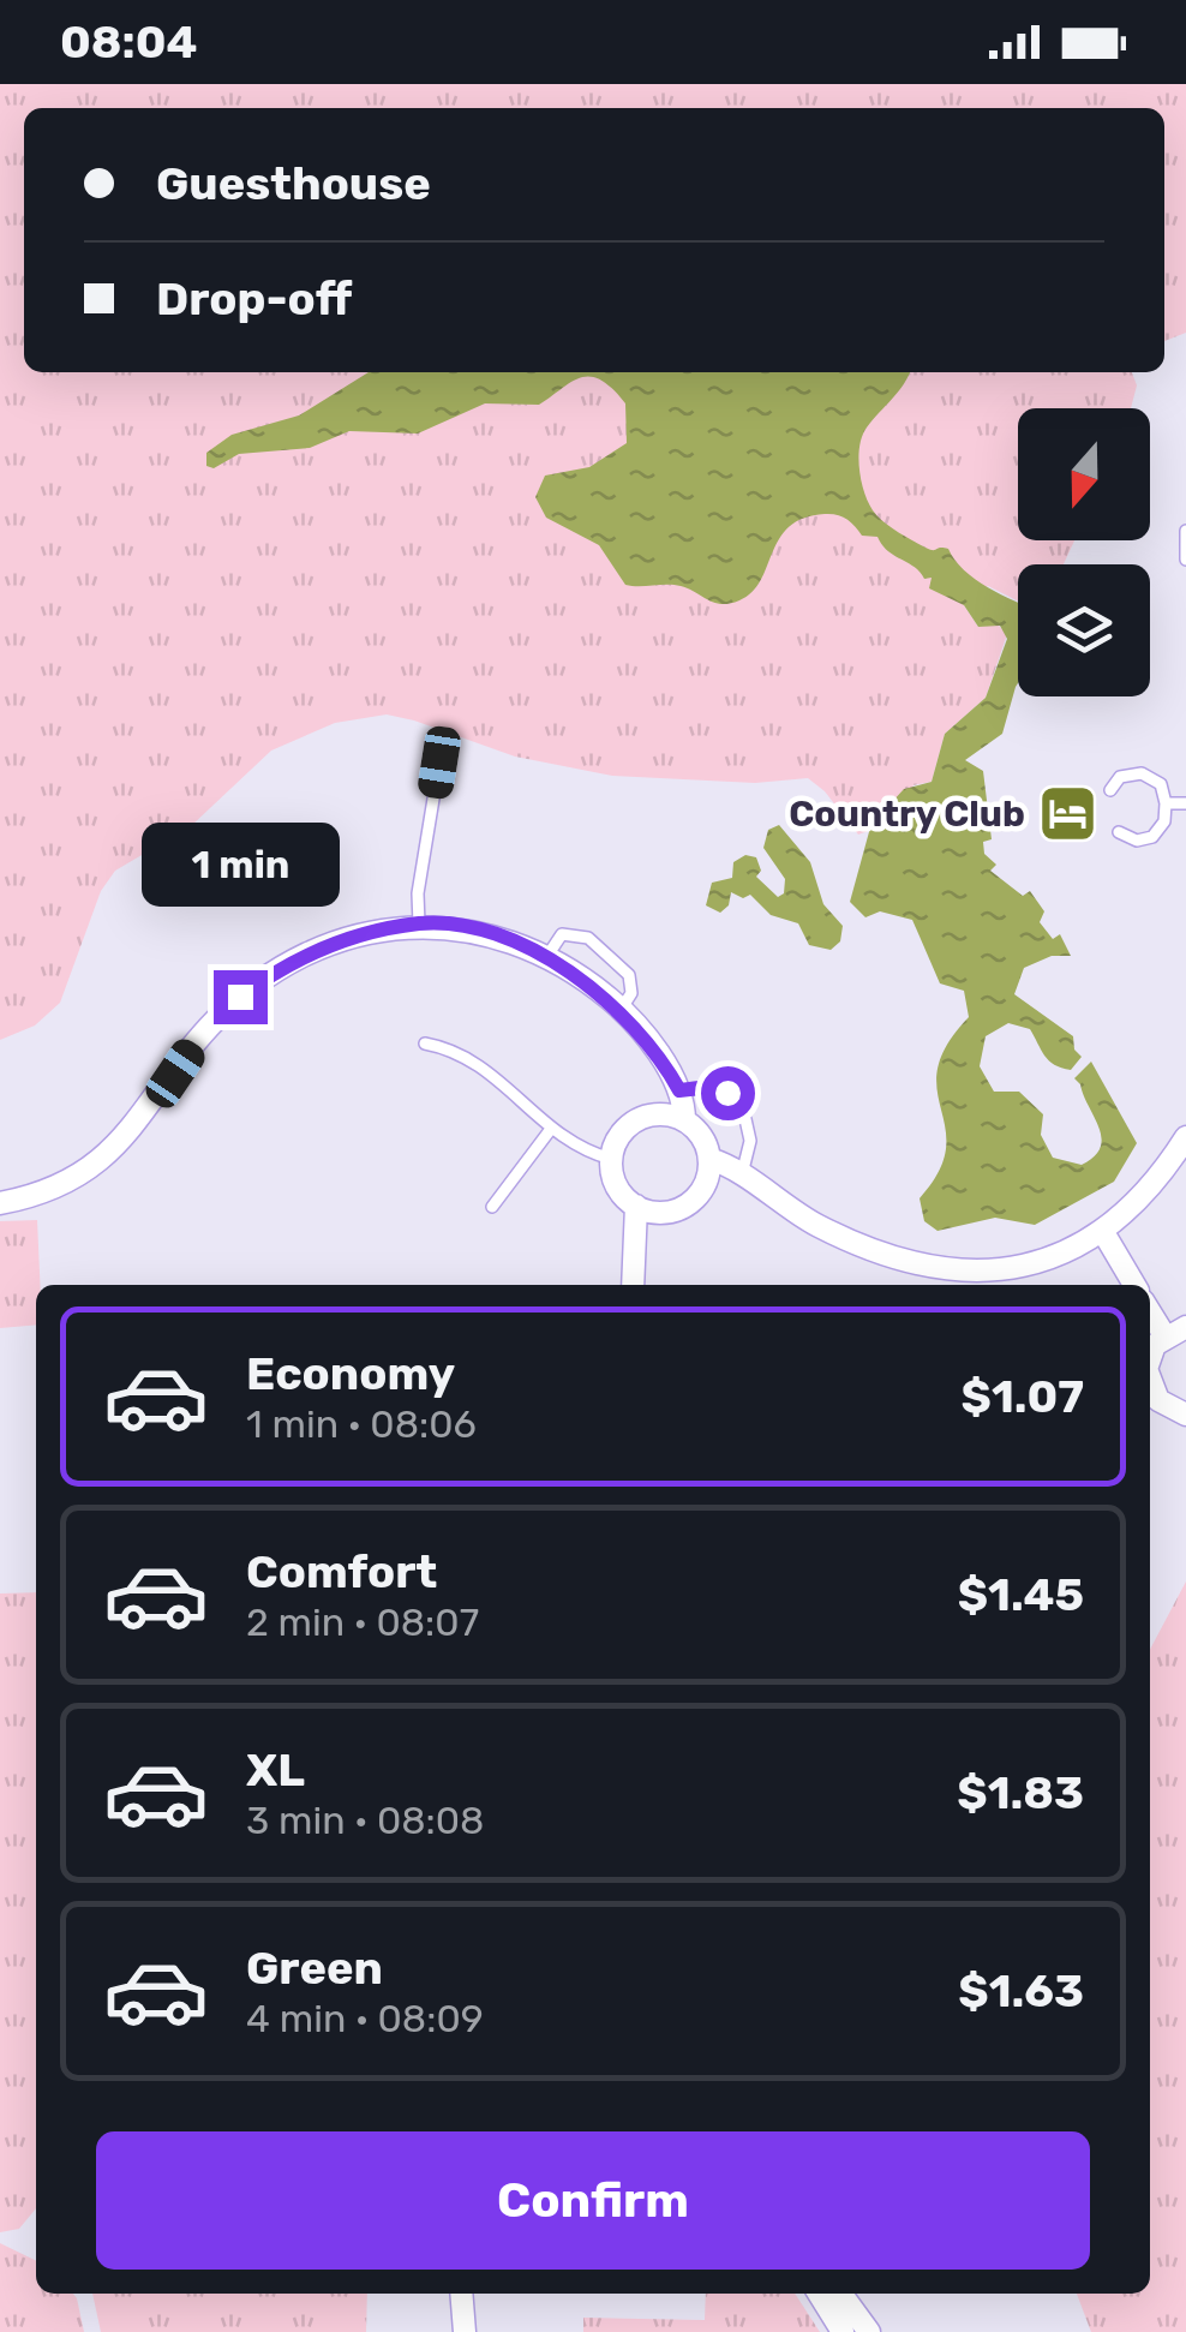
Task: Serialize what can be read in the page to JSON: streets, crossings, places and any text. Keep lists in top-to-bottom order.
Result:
{
  "places": {
    "hotel": ["Country Club"]
  },
  "north": "bottom",
  "page": {
    "status": "08:04",
    "banner": ["Guesthouse", "Drop-off"],
    "bubble": "1 min",
    "list": [
      {
        "name": "Economy",
        "note": "1 min · 08:06",
        "value": "$1.07"
      },
      {
        "name": "Comfort",
        "note": "2 min · 08:07",
        "value": "$1.45"
      },
      {
        "name": "XL",
        "note": "3 min · 08:08",
        "value": "$1.83"
      },
      {
        "name": "Green",
        "note": "4 min · 08:09",
        "value": "$1.63"
      }
    ],
    "buttons": "Confirm"
  }
}
